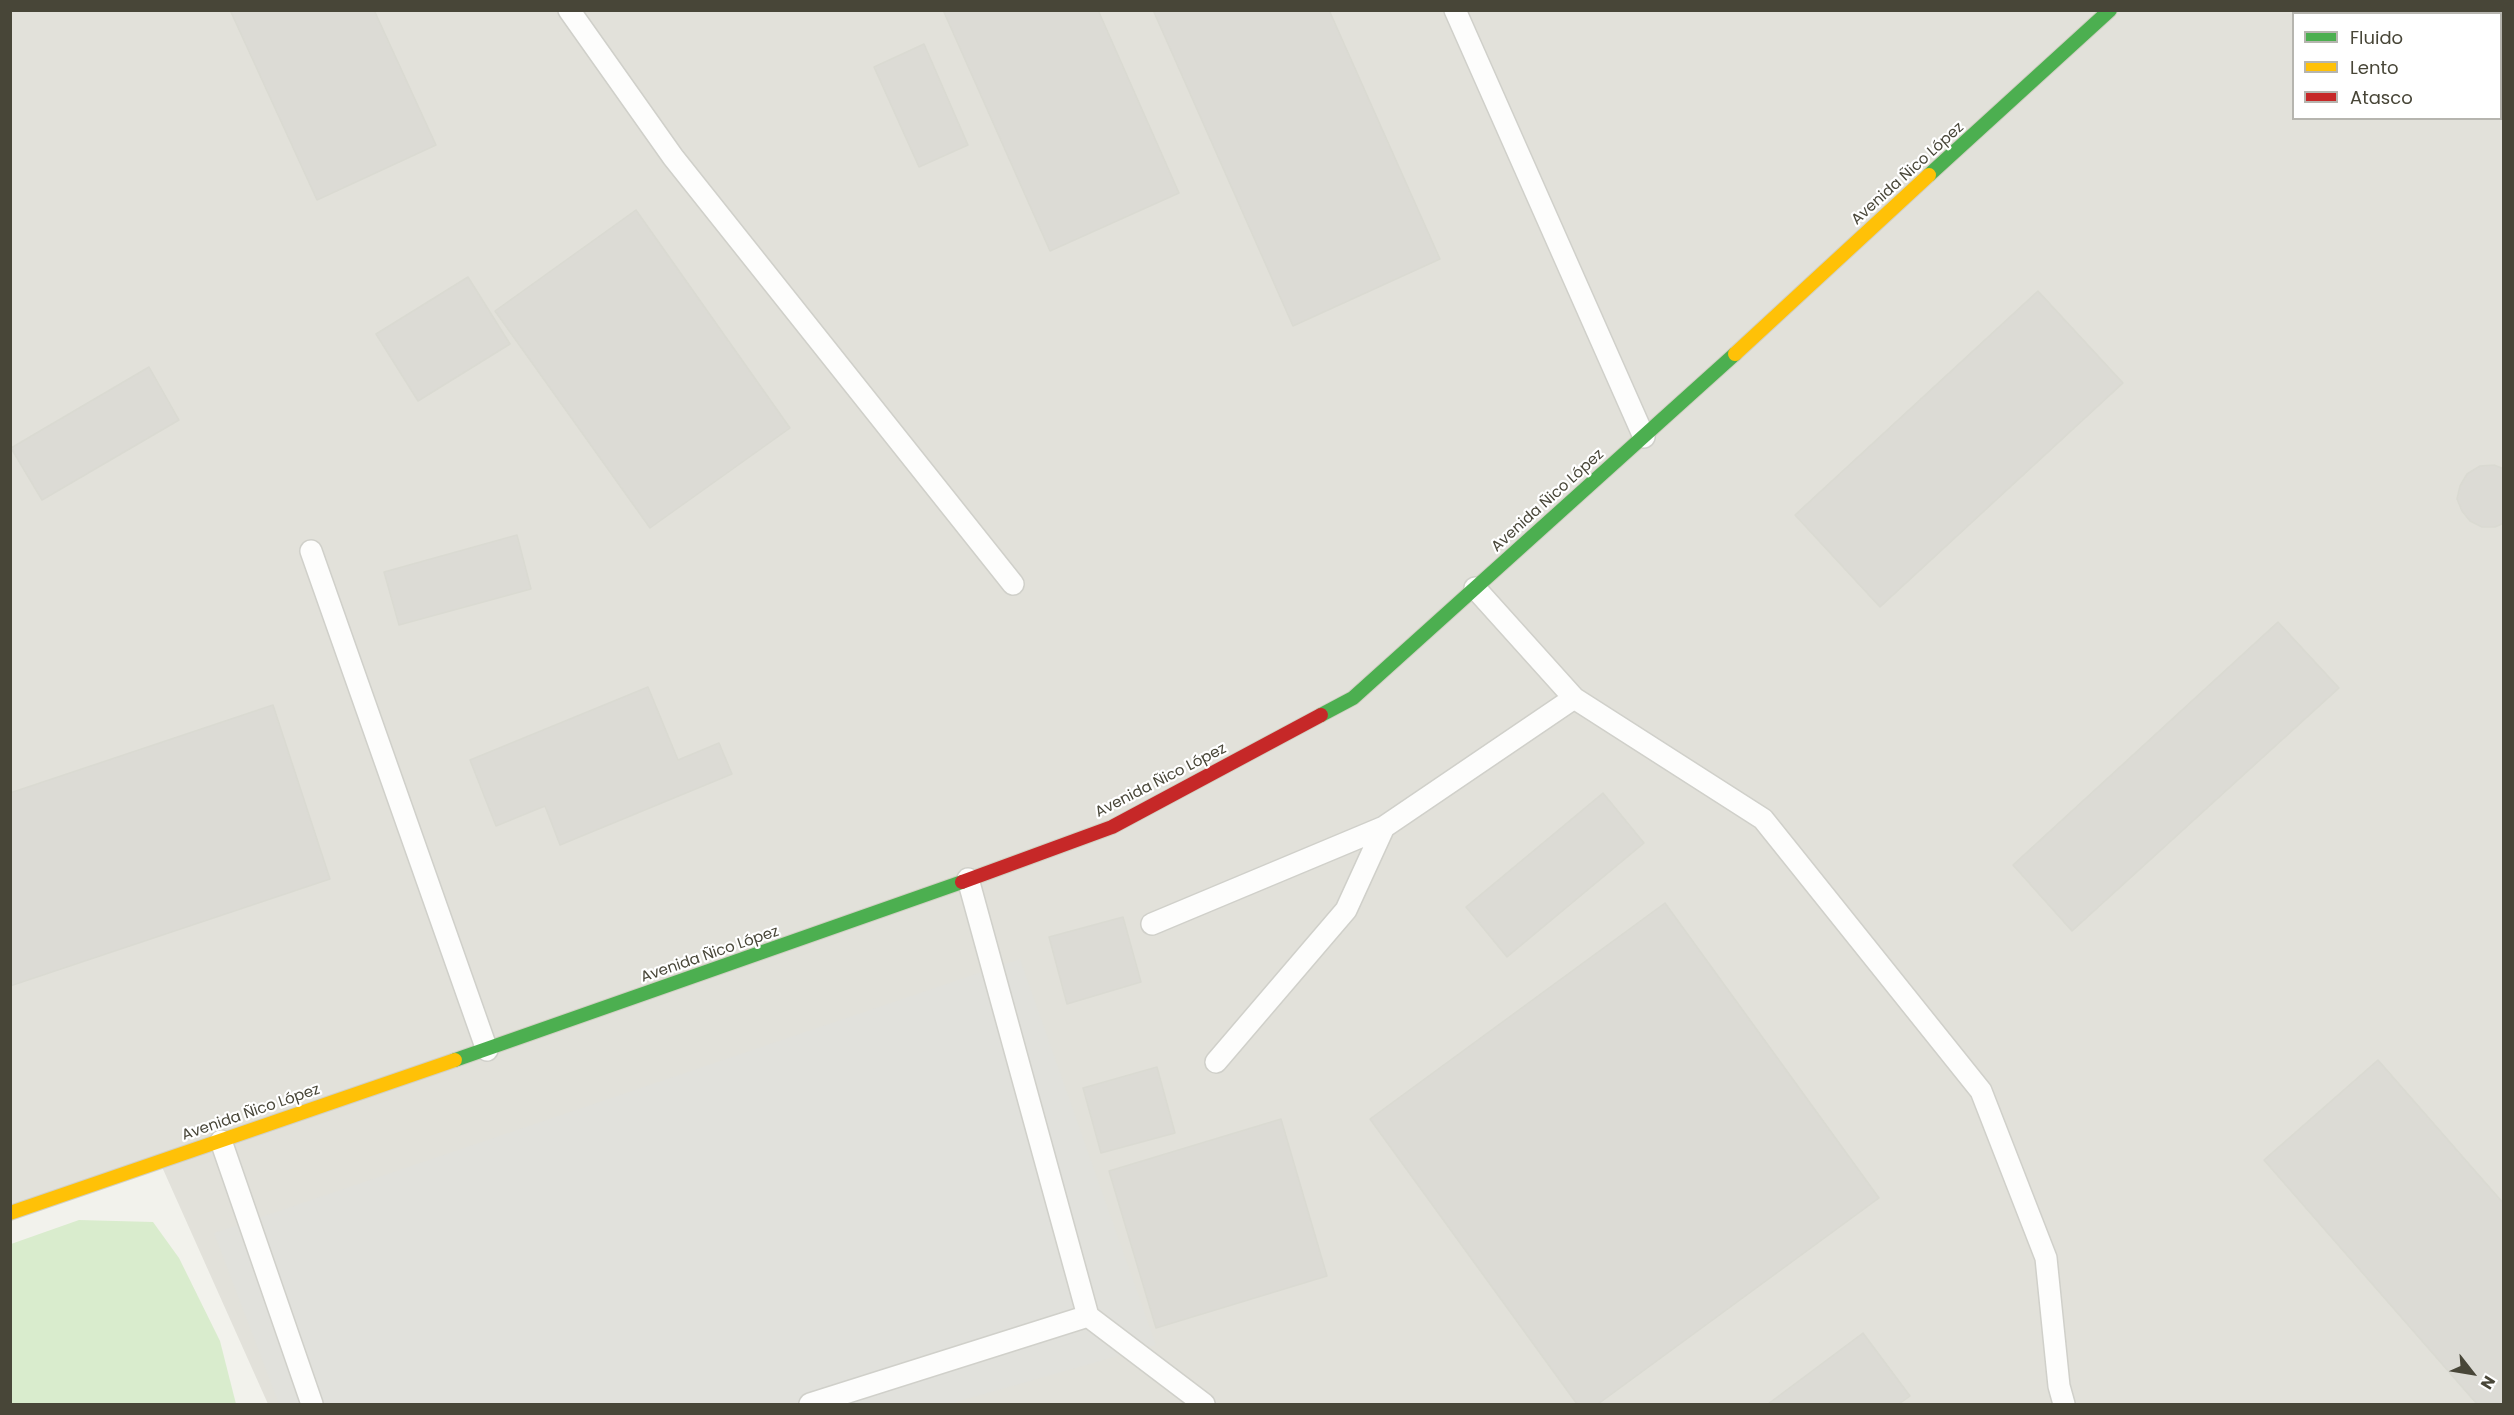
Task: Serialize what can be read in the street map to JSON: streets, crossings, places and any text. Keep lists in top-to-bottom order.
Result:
{
  "streets": {
    "street": ["Avenida Ñico López"]
  },
  "legend": ["Fluido", "Lento", "Atasco"],
  "north": "bottom right"
}
